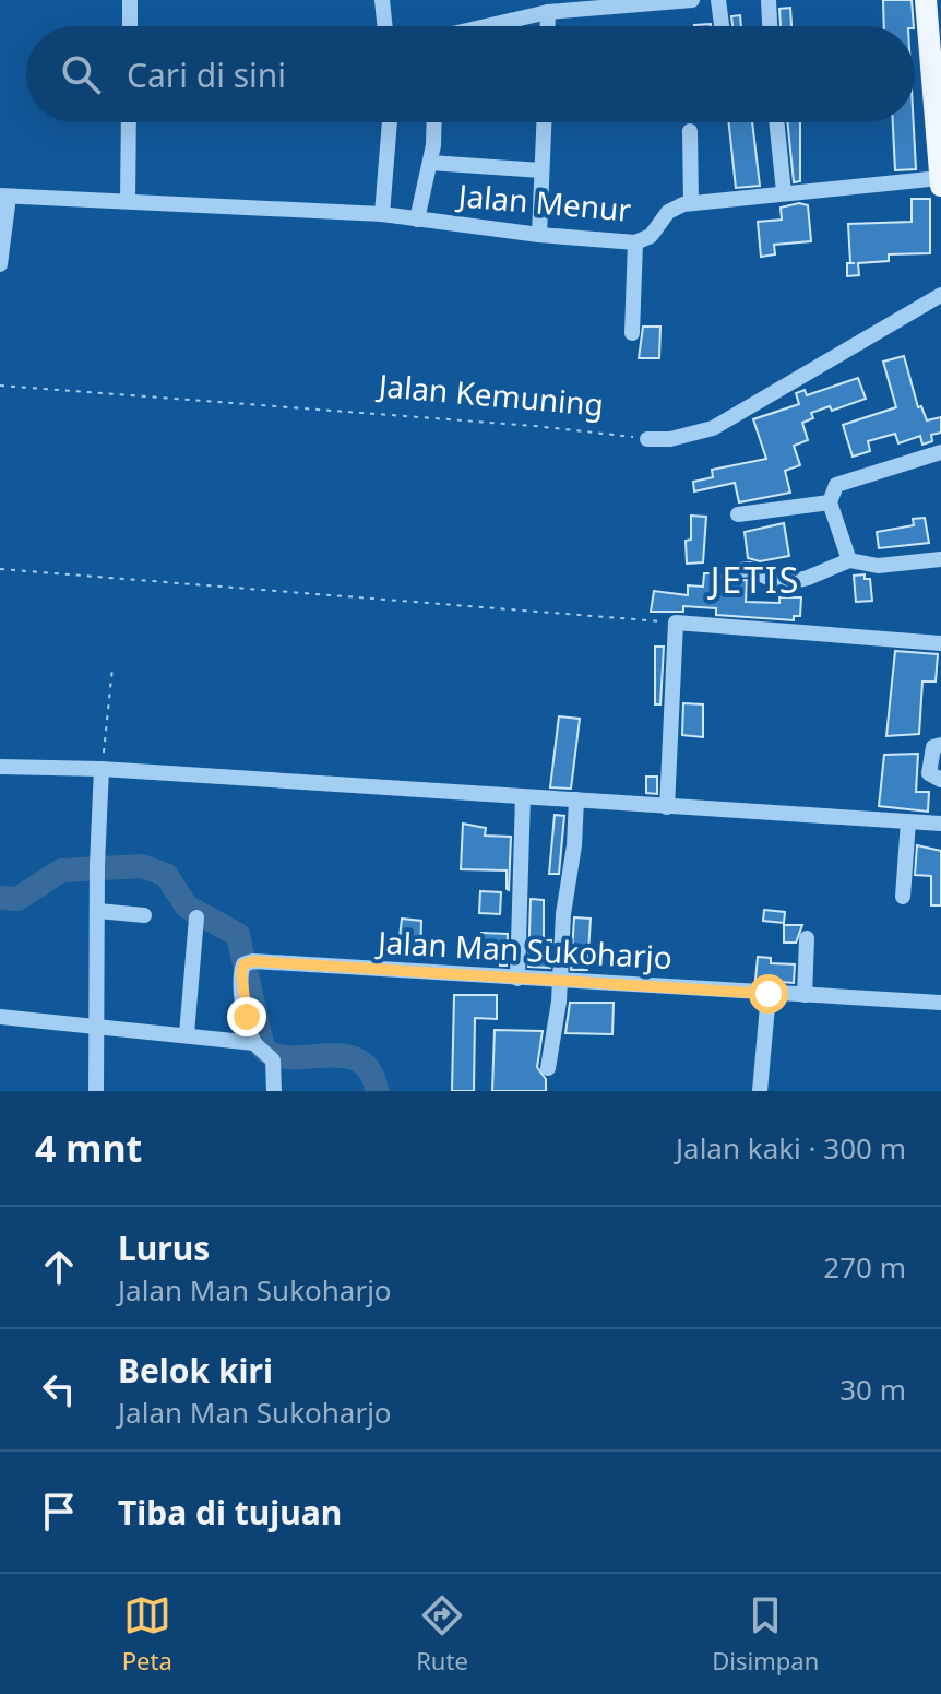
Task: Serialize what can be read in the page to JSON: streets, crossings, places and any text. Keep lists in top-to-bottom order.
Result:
{
  "streets": {
    "street": ["Jalan Menur", "Jalan Man Sukoharjo"],
    "path": ["Jalan Kemuning"]
  },
  "districts": ["JETIS"],
  "page": {
    "search": "Cari di sini",
    "heading": ["4 mnt", "Jalan kaki · 300 m"],
    "list": [
      ["Lurus", "Jalan Man Sukoharjo", "270 m"],
      ["Belok kiri", "Jalan Man Sukoharjo", "30 m"],
      "Tiba di tujuan"
    ],
    "nav": ["Peta", "Rute", "Disimpan"]
  }
}
